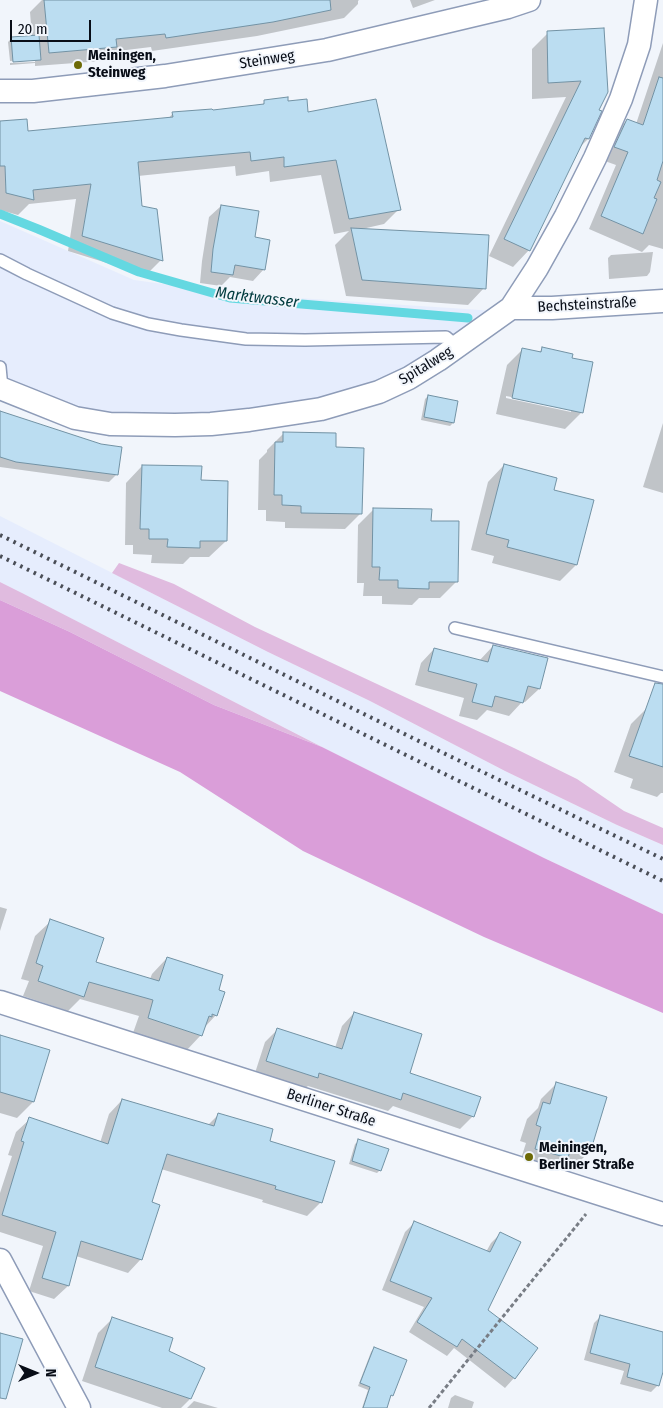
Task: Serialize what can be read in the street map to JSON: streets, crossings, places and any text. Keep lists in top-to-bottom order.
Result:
{
  "streets": {
    "street": [
      "Steinweg",
      "Bechsteinstraße",
      "Spitalweg",
      "Berliner Straße"
    ]
  },
  "crossings": [
    ["Bechsteinstraße", "Spitalweg"]
  ],
  "water": ["Marktwasser"],
  "places": ["Meiningen, Steinweg", "Meiningen, Berliner Straße"],
  "scale_bar": "20 m",
  "north": "right"
}
